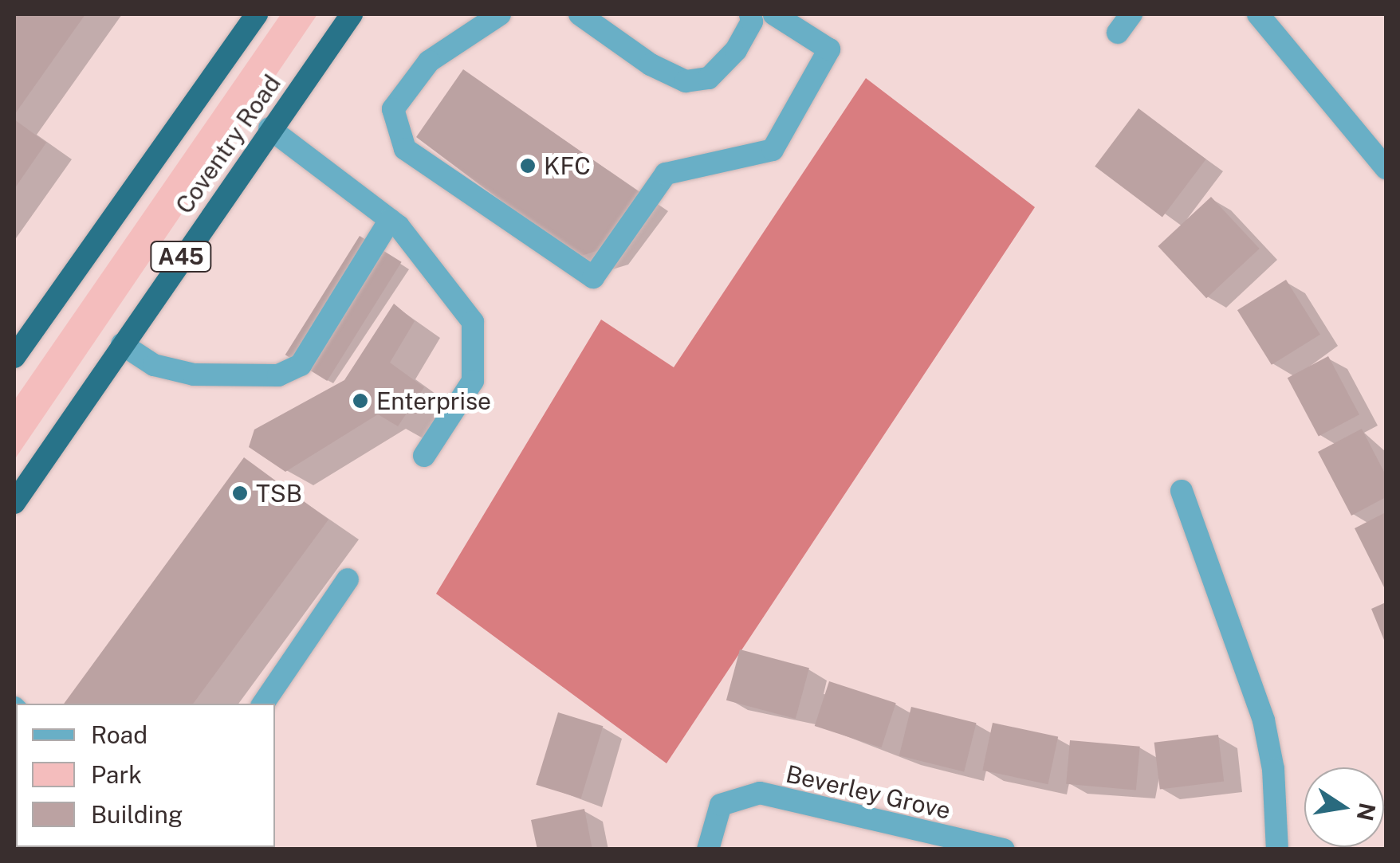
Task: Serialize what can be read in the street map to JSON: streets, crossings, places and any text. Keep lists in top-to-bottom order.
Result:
{
  "streets": {
    "highway": ["Coventry Road", "A45"],
    "street": ["Beverley Grove"]
  },
  "places": ["KFC", "Enterprise", "TSB"],
  "legend": ["Road", "Park", "Building"],
  "north": "right"
}
